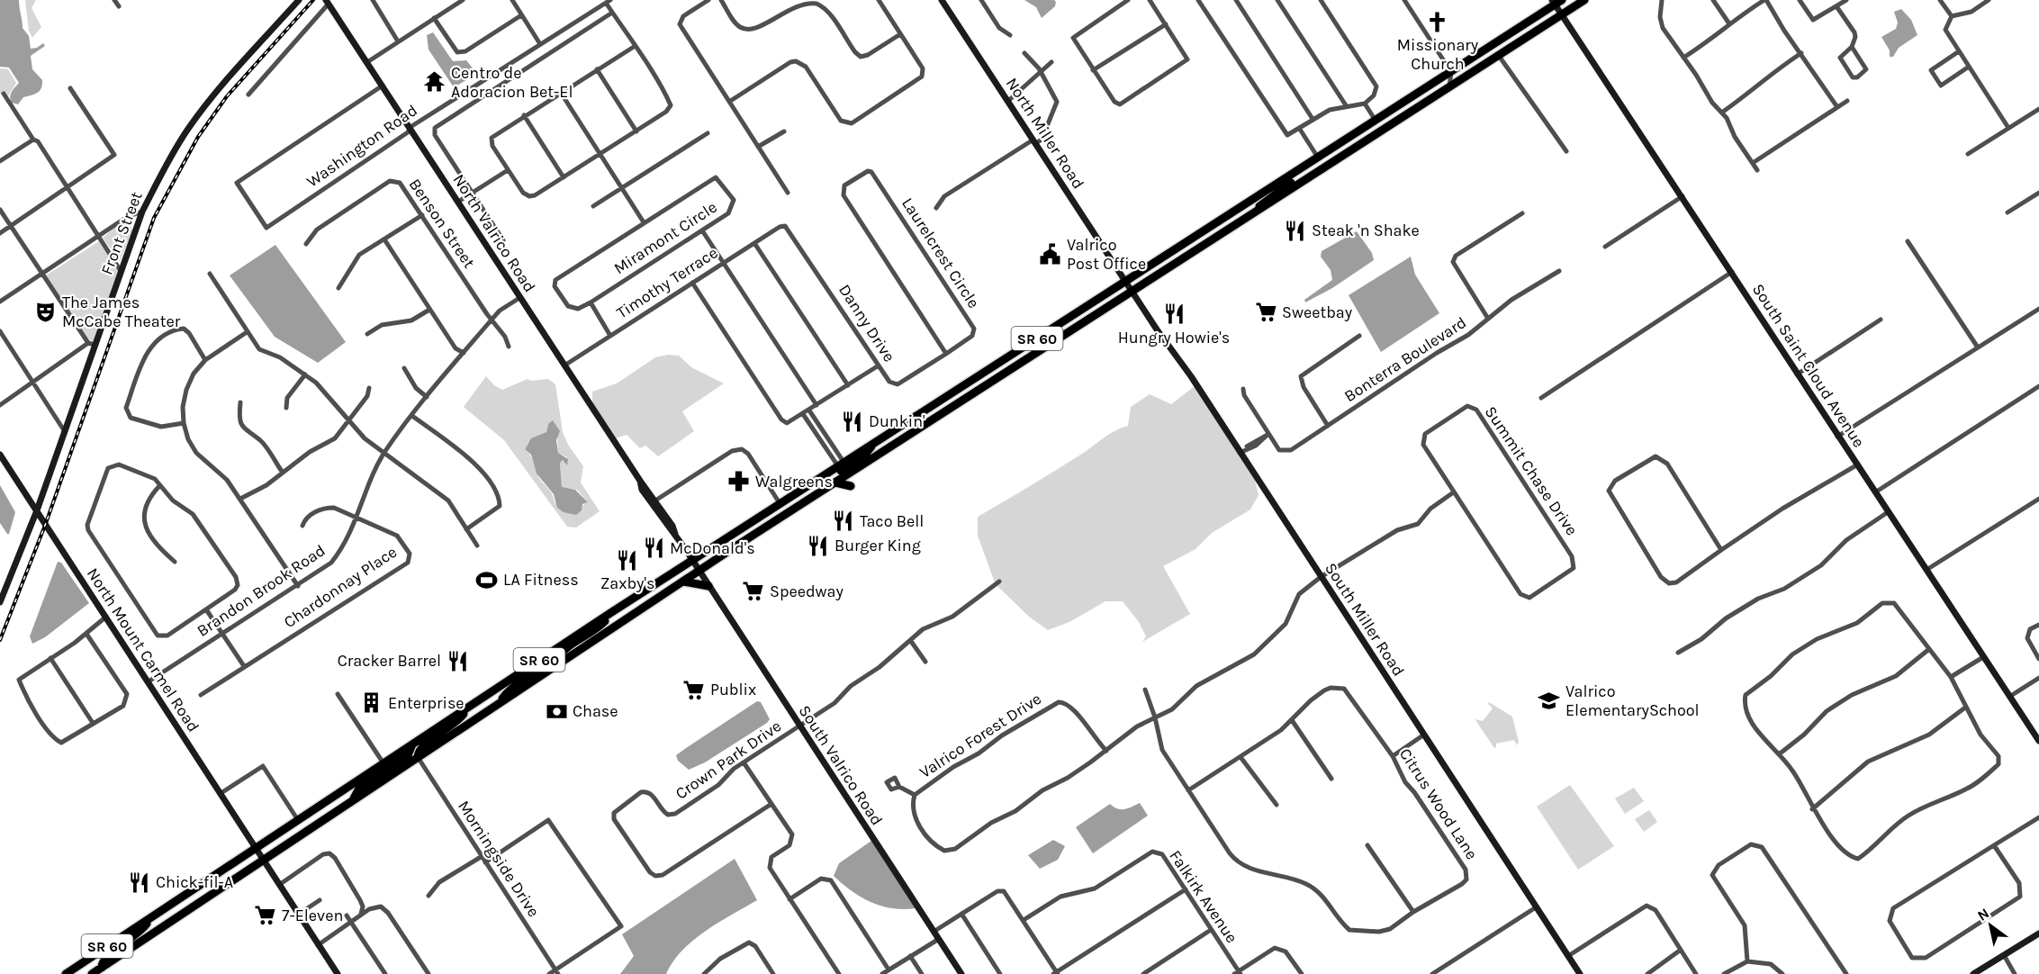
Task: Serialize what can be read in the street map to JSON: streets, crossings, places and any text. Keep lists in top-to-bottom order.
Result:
{
  "streets": {
    "highway": ["SR 60"],
    "street": [
      "North Miller Road",
      "Washington Road",
      "Benson Street",
      "Front Street",
      "North Valrico Road",
      "Miramont Circle",
      "Laurelcrest Circle",
      "Timothy Terrace",
      "Danny Drive",
      "Bonterra Boulevard",
      "South Saint Cloud Avenue",
      "Summit Chase Drive",
      "Chardonnay Place",
      "Brandon Brook Road",
      "South Miller Road",
      "North Mount Carmel Road",
      "Valrico Forest Drive",
      "Crown Park Drive",
      "South Valrico Road",
      "Citrus Wood Lane",
      "Morningside Drive",
      "Falkirk Avenue"
    ]
  },
  "crossings": [
    ["North Miller Road", "SR 60"],
    ["North Miller Road", "South Miller Road"],
    ["Washington Road", "North Valrico Road"],
    ["Benson Street", "Brandon Brook Road"],
    ["Front Street", "North Mount Carmel Road"],
    ["North Valrico Road", "Timothy Terrace"],
    ["North Valrico Road", "SR 60"],
    ["North Valrico Road", "Brandon Brook Road"],
    ["North Valrico Road", "South Valrico Road"],
    ["Laurelcrest Circle", "Danny Drive"],
    ["Timothy Terrace", "Danny Drive"],
    ["SR 60", "South Saint Cloud Avenue"],
    ["SR 60", "South Miller Road"],
    ["SR 60", "North Mount Carmel Road"],
    ["SR 60", "South Valrico Road"],
    ["SR 60", "Morningside Drive"],
    ["Summit Chase Drive", "Valrico Forest Drive"],
    ["Chardonnay Place", "Brandon Brook Road"],
    ["Brandon Brook Road", "North Mount Carmel Road"],
    ["South Miller Road", "Valrico Forest Drive"],
    ["Valrico Forest Drive", "Citrus Wood Lane"],
    ["Crown Park Drive", "South Valrico Road"]
  ],
  "places": {
    "church": ["Missionary Church"],
    "temple": ["Centro de Adoracion Bet-El"],
    "restaurant": [
      "Steak 'n Shake",
      "Hungry Howie's",
      "Dunkin'",
      "Taco Bell",
      "Burger King",
      "McDonald's",
      "Zaxby's",
      "Cracker Barrel",
      "Chick-fil-A"
    ],
    "public building": ["Valrico Post Office"],
    "theatre": ["The James McCabe Theater"],
    "supermarket": [
      "Sweetbay",
      "Speedway",
      "Publix",
      "7-Eleven"
    ],
    "pharmacy": ["Walgreens"],
    "sports": ["LA Fitness"],
    "school or university": ["Valrico ElementarySchool"],
    "building": ["Enterprise"],
    "bank": ["Chase"]
  },
  "north": "top left"
}
